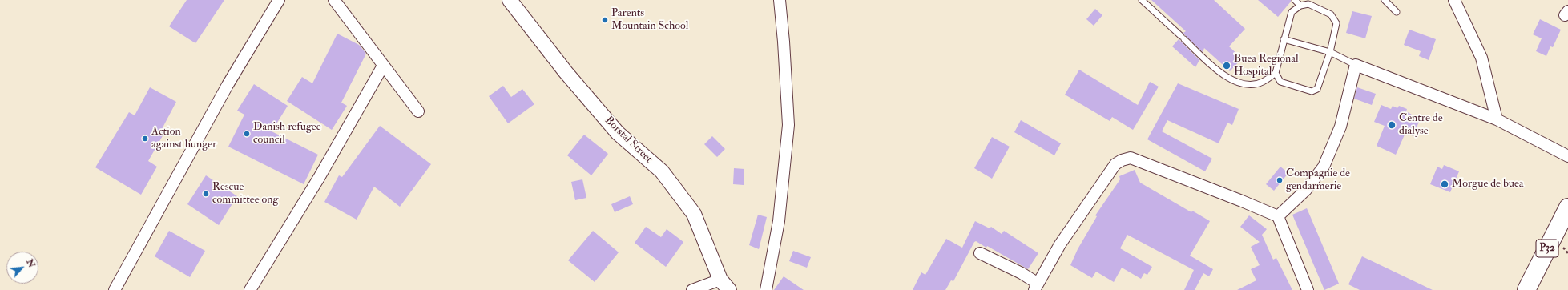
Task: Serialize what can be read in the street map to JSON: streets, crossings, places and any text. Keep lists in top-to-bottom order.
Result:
{
  "streets": {
    "main road": ["P32"],
    "street": ["Borstal Street"]
  },
  "places": [
    "Parents Mountain School",
    "Buea Regional Hospital",
    "Centre de dialyse",
    "Danish refugee council",
    "Action against hunger",
    "Compagnie de gendarmerie",
    "Morgue de buea",
    "Rescue committee ong"
  ],
  "north": "top right"
}
